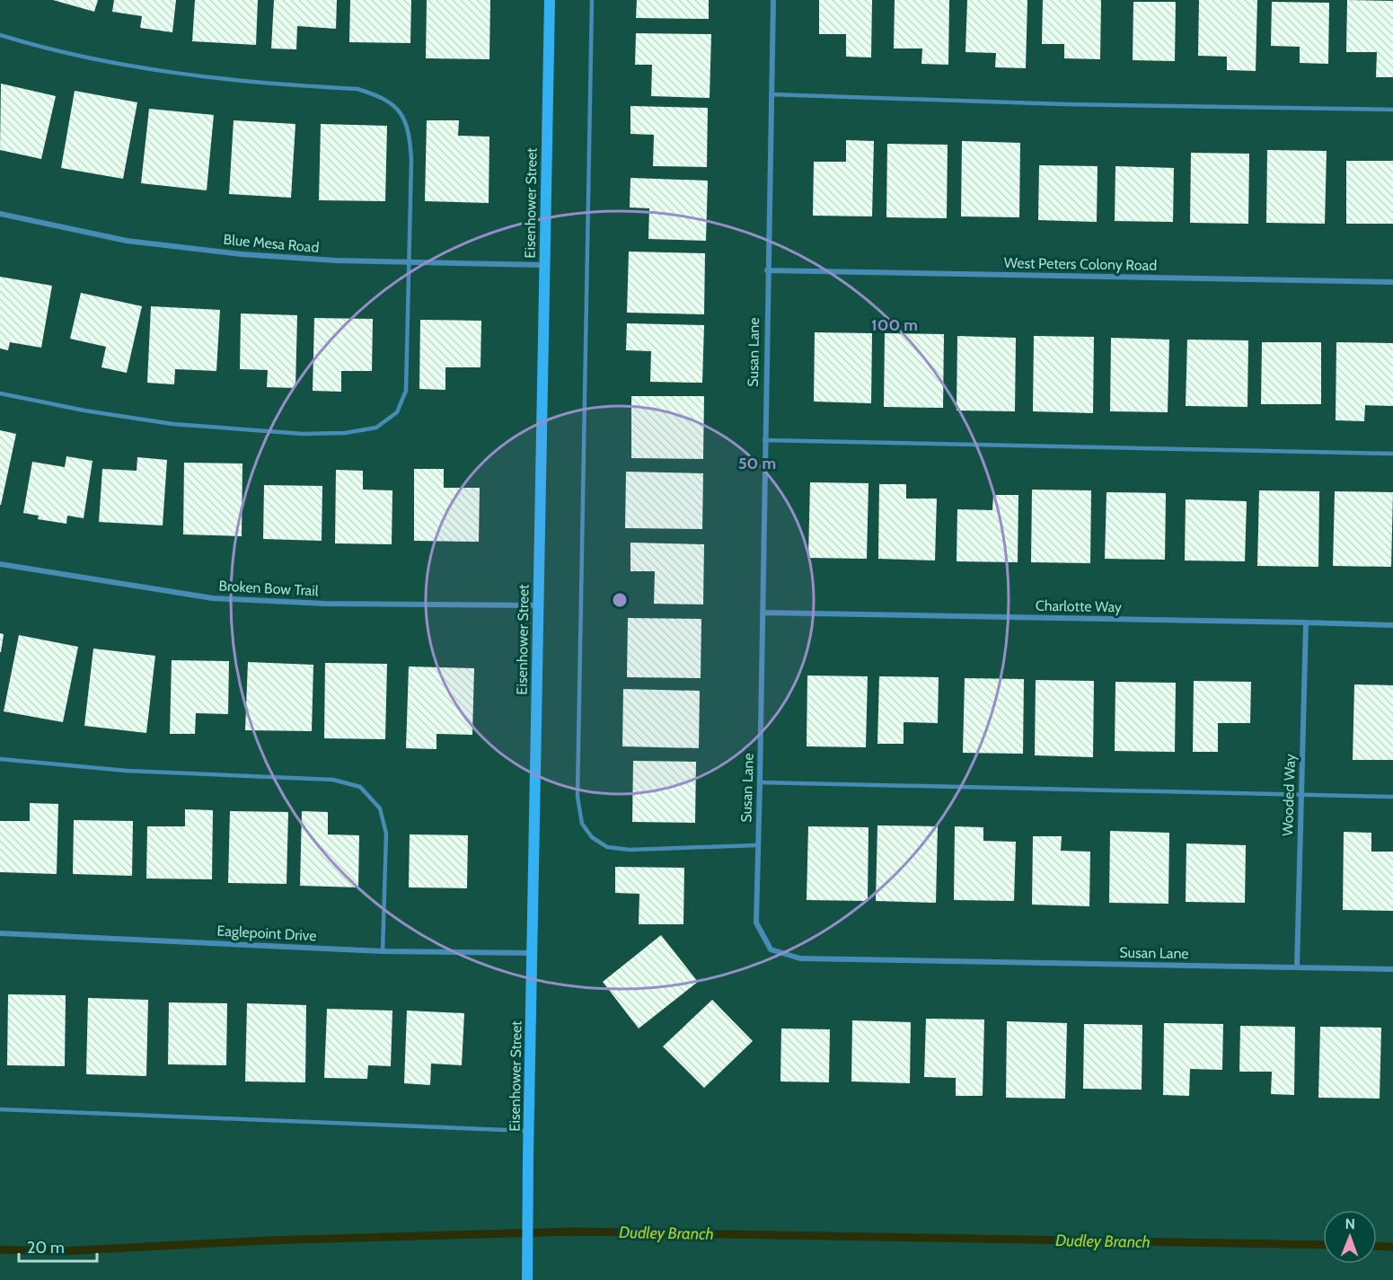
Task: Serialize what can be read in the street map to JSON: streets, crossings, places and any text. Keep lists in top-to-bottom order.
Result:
{
  "streets": {
    "street": [
      "Eisenhower Street",
      "Blue Mesa Road",
      "West Peters Colony Road",
      "Susan Lane",
      "Broken Bow Trail",
      "Charlotte Way",
      "Wooded Way",
      "Eaglepoint Drive"
    ]
  },
  "crossings": [
    ["Eisenhower Street", "Blue Mesa Road"],
    ["Eisenhower Street", "Broken Bow Trail"],
    ["Eisenhower Street", "Eaglepoint Drive"],
    ["West Peters Colony Road", "Susan Lane"],
    ["Susan Lane", "Charlotte Way"],
    ["Susan Lane", "Wooded Way"],
    ["Charlotte Way", "Wooded Way"]
  ],
  "water": ["Dudley Branch"],
  "scale_bar": "20 m",
  "north": "top",
  "rings": ["100 m", "50 m"]
}
